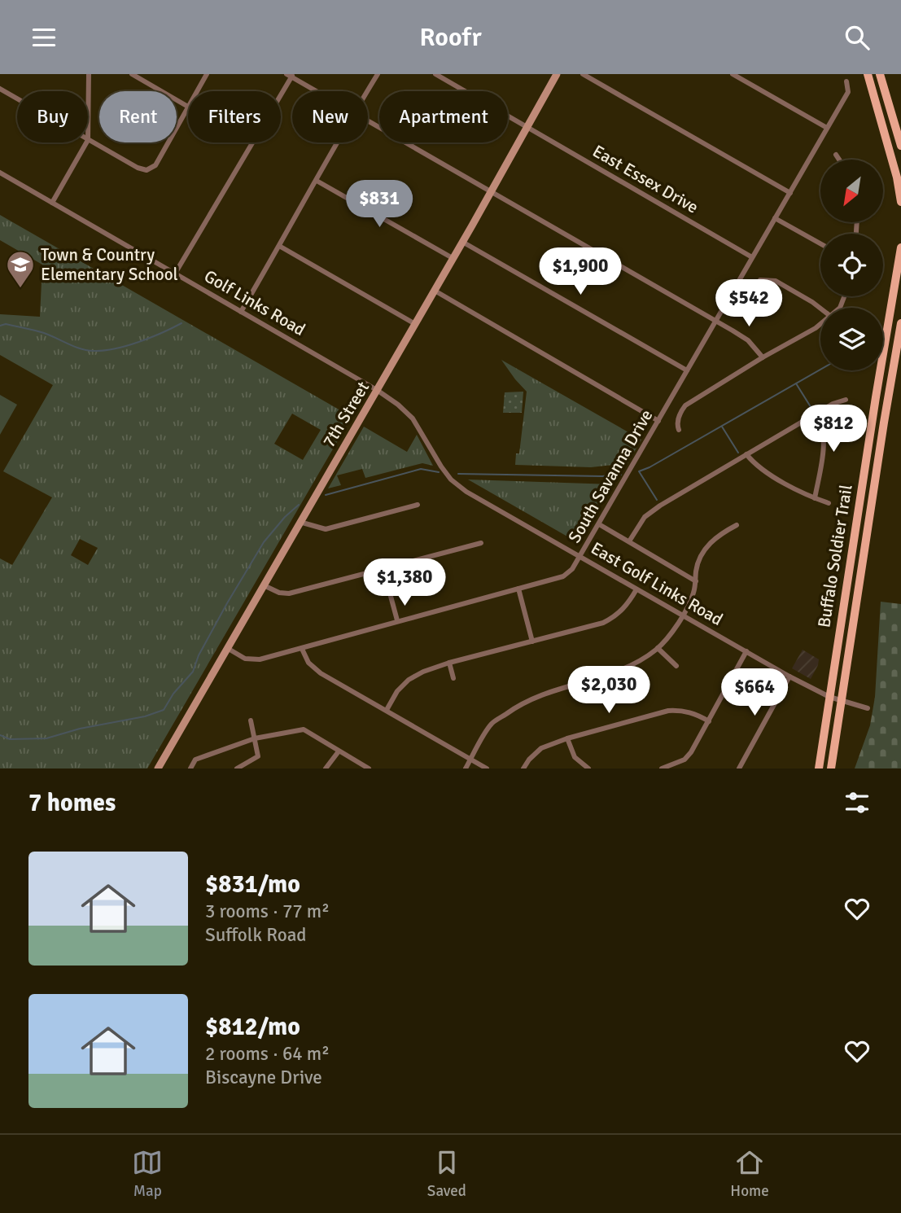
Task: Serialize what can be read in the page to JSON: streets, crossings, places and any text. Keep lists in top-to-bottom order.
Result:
{
  "streets": {
    "main road": ["7th Street", "Buffalo Soldier Trail"],
    "street": [
      "East Essex Drive",
      "Golf Links Road",
      "South Savanna Drive",
      "East Golf Links Road"
    ]
  },
  "crossings": [
    ["East Essex Drive", "7th Street"],
    ["East Essex Drive", "South Savanna Drive"],
    ["Golf Links Road", "7th Street"],
    ["Golf Links Road", "East Golf Links Road"],
    ["7th Street", "South Savanna Drive"],
    ["7th Street", "East Golf Links Road"],
    ["South Savanna Drive", "East Golf Links Road"],
    ["Buffalo Soldier Trail", "East Golf Links Road"]
  ],
  "places": {
    "school or university": ["Town & Country Elementary School"]
  },
  "north": "bottom left",
  "page": {
    "header": "Roofr",
    "chip": [
      "Buy",
      "Rent",
      "Filters",
      "New",
      "Apartment"
    ],
    "price": [
      "$831",
      "$1,900",
      "$542",
      "$812",
      "$1,380",
      "$2,030",
      "$664"
    ],
    "heading": "7 homes",
    "list": [
      {
        "name": "$831/mo",
        "note": "3 rooms · 77 m² · Suffolk Road"
      },
      {
        "name": "$812/mo",
        "note": "2 rooms · 64 m² · Biscayne Drive"
      }
    ],
    "tabs": ["Map", "Saved", "Home"]
  }
}
